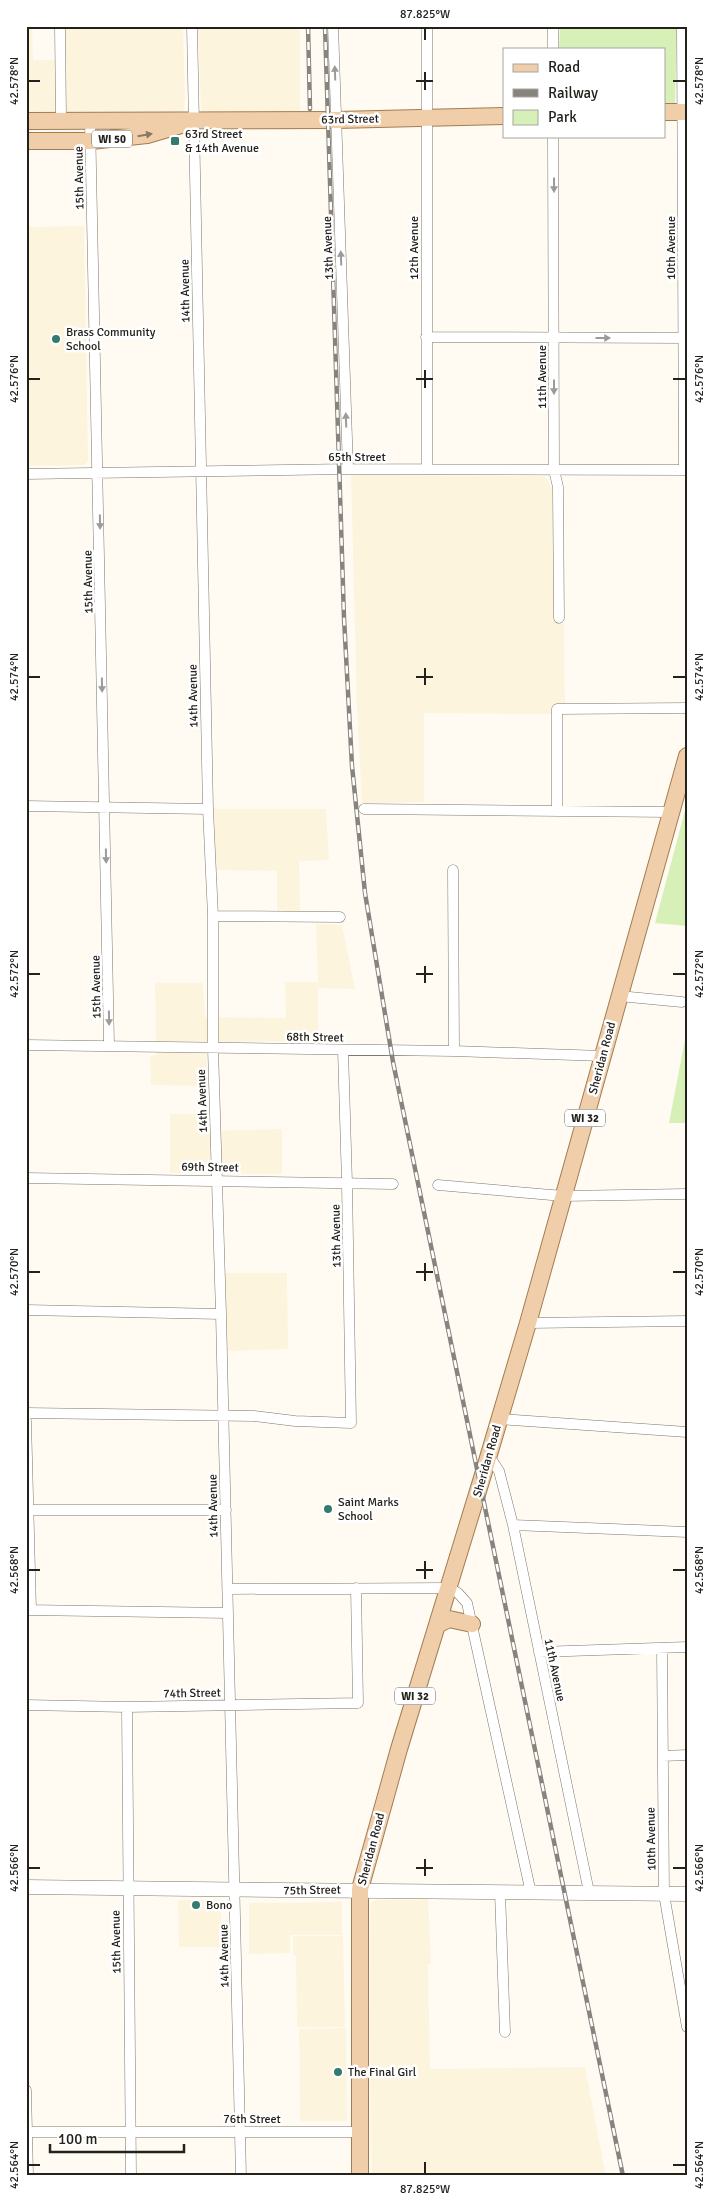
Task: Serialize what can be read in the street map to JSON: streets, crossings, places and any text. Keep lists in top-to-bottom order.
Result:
{
  "streets": {
    "main road": [
      "63rd Street",
      "WI 50",
      "Sheridan Road",
      "WI 32"
    ],
    "street": [
      "15th Avenue",
      "13th Avenue",
      "12th Avenue",
      "10th Avenue",
      "14th Avenue",
      "11th Avenue",
      "65th Street",
      "68th Street",
      "69th Street",
      "74th Street",
      "75th Street",
      "76th Street"
    ]
  },
  "crossings": [
    ["63rd Street", "15th Avenue"],
    ["63rd Street", "13th Avenue"],
    ["63rd Street", "12th Avenue"],
    ["63rd Street", "14th Avenue"],
    ["15th Avenue", "65th Street"],
    ["15th Avenue", "68th Street"],
    ["15th Avenue", "74th Street"],
    ["15th Avenue", "75th Street"],
    ["15th Avenue", "76th Street"],
    ["13th Avenue", "14th Avenue"],
    ["13th Avenue", "65th Street"],
    ["13th Avenue", "68th Street"],
    ["13th Avenue", "69th Street"],
    ["12th Avenue", "65th Street"],
    ["10th Avenue", "65th Street"],
    ["10th Avenue", "75th Street"],
    ["14th Avenue", "65th Street"],
    ["14th Avenue", "68th Street"],
    ["14th Avenue", "69th Street"],
    ["14th Avenue", "74th Street"],
    ["14th Avenue", "75th Street"],
    ["14th Avenue", "76th Street"],
    ["11th Avenue", "65th Street"],
    ["11th Avenue", "Sheridan Road"],
    ["11th Avenue", "75th Street"],
    ["68th Street", "Sheridan Road"],
    ["Sheridan Road", "75th Street"],
    ["Sheridan Road", "76th Street"]
  ],
  "one_way": ["15th Avenue", "13th Avenue", "11th Avenue"],
  "places": {
    "transit": ["63rd Street & 14th Avenue"],
    "other": [
      "Brass Community School",
      "Saint Marks School",
      "Bono",
      "The Final Girl"
    ]
  },
  "legend": ["Road", "Railway", "Park"],
  "scale_bar": "100 m",
  "coordinates": [
    "87.825°W",
    "42.578°N",
    "42.576°N",
    "42.574°N",
    "42.572°N",
    "42.570°N",
    "42.568°N",
    "42.566°N",
    "42.564°N"
  ]
}
